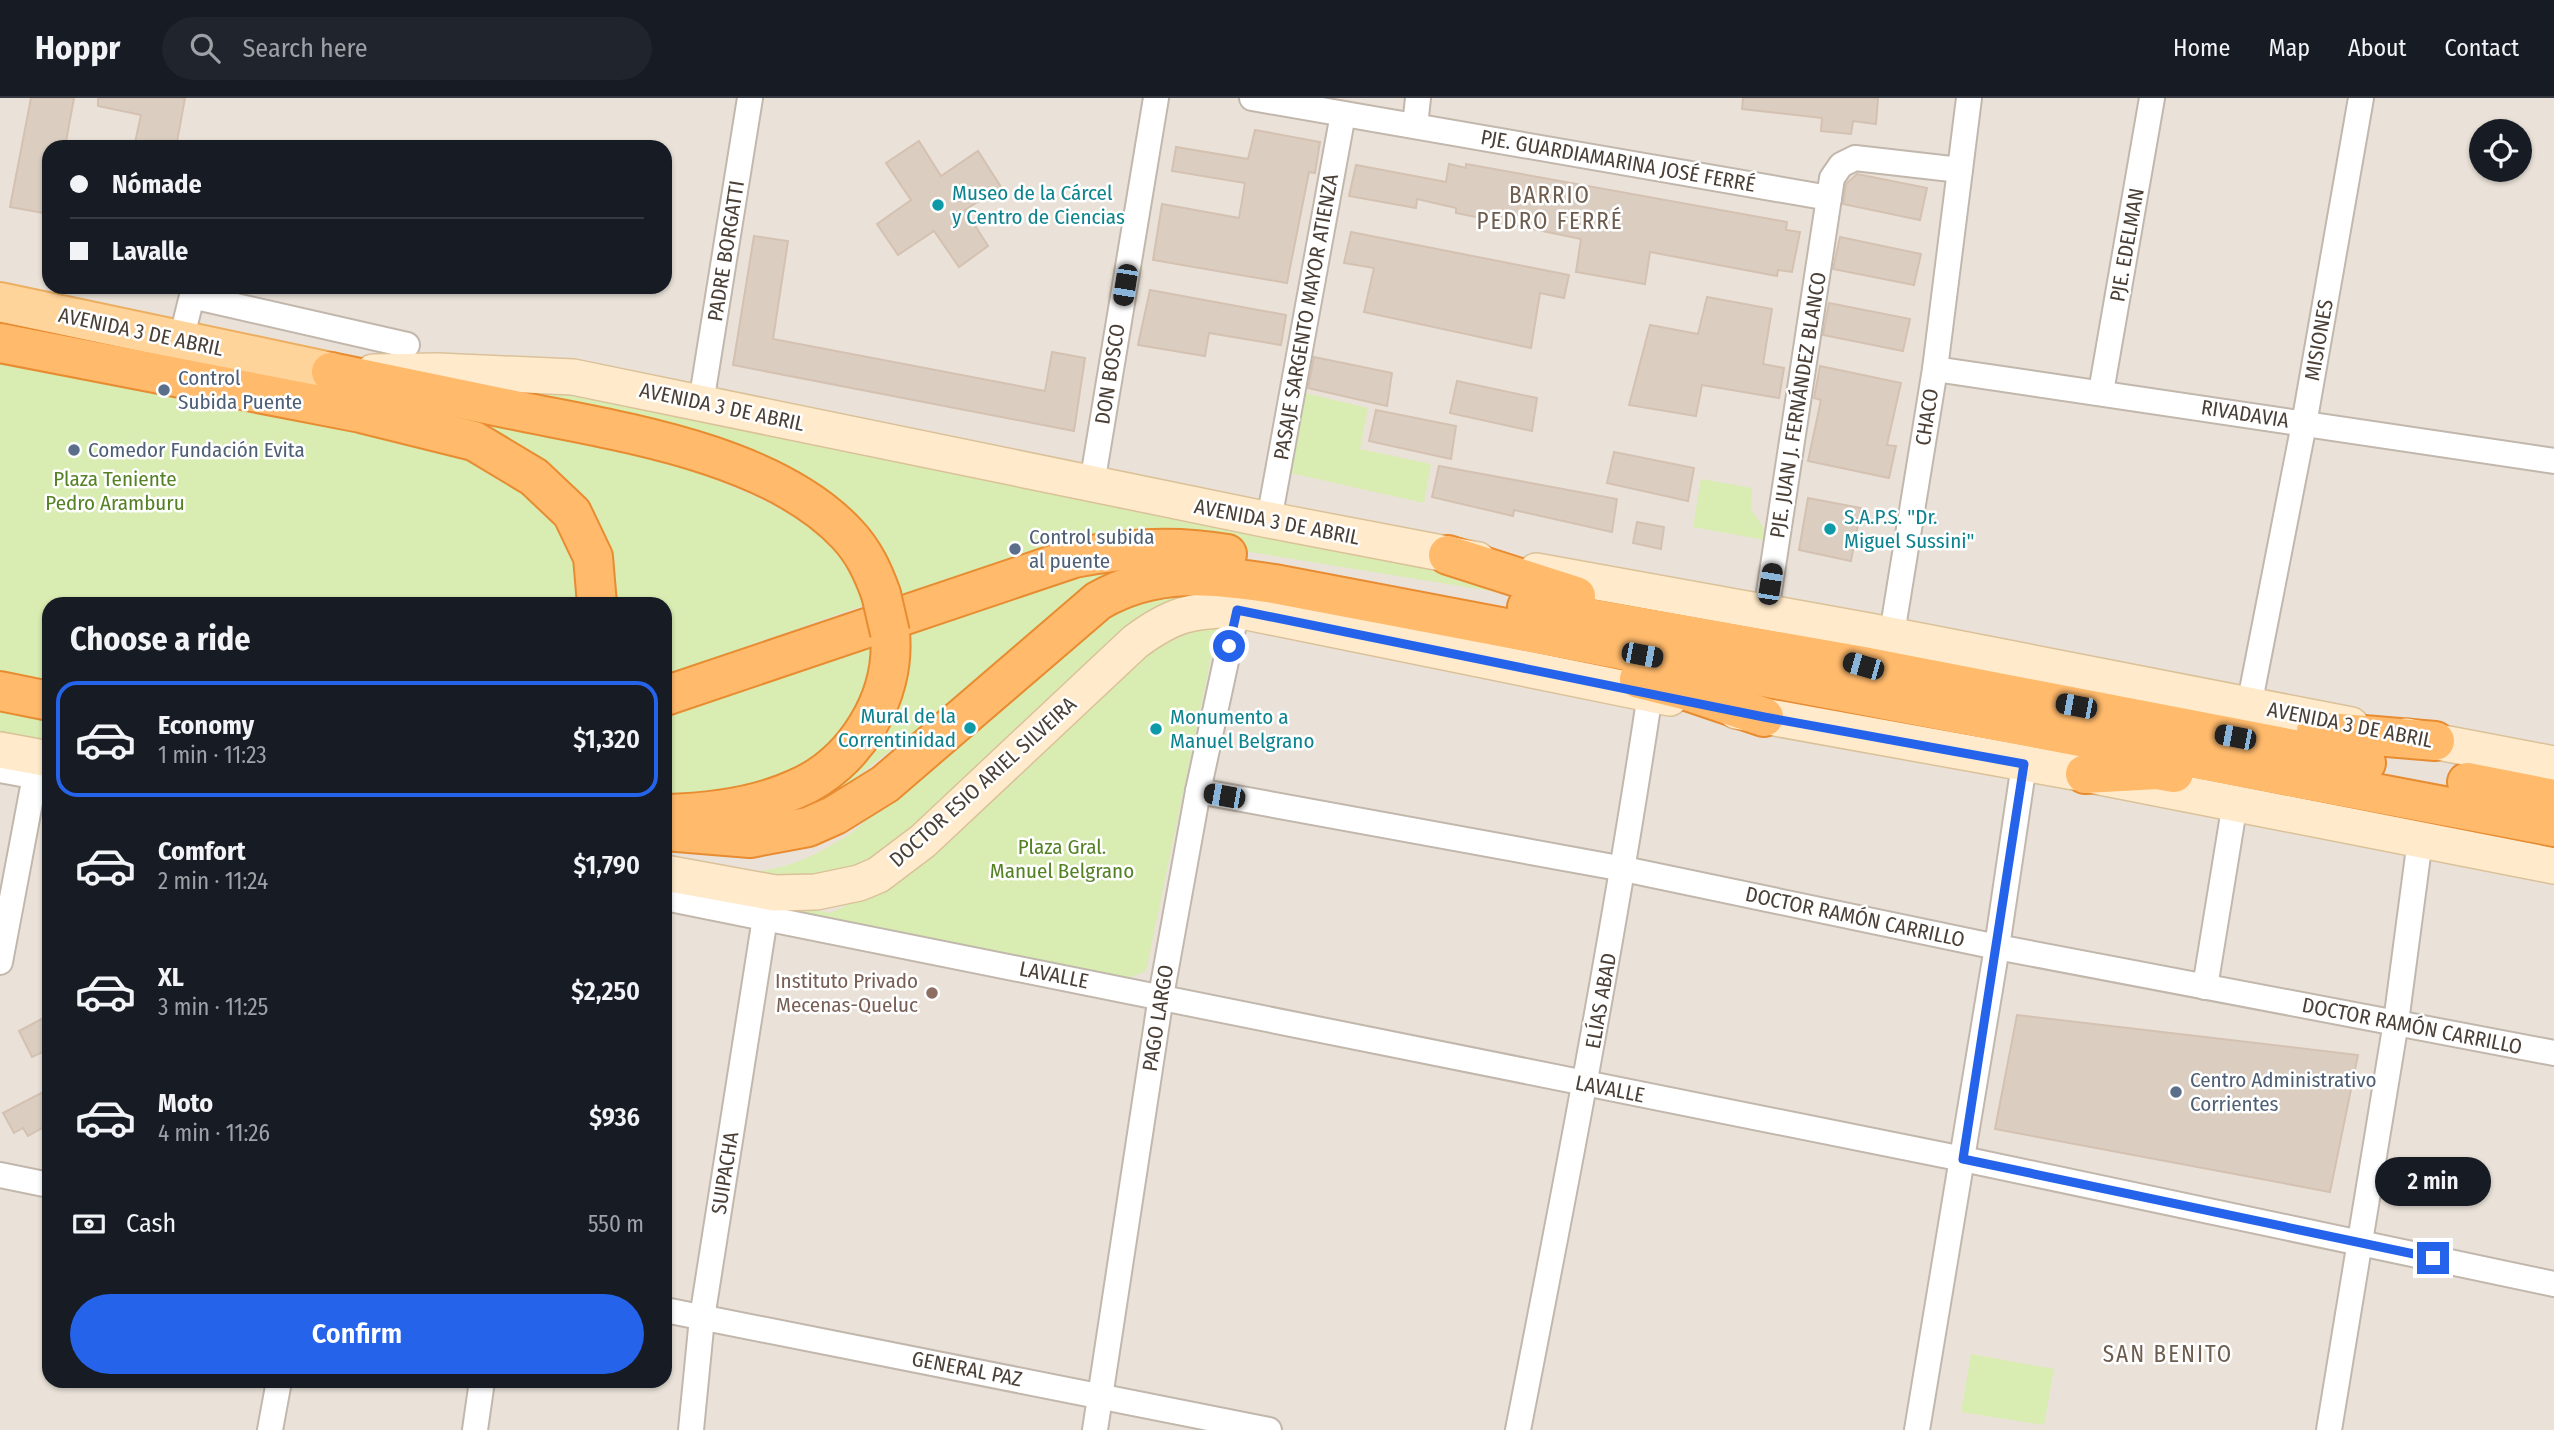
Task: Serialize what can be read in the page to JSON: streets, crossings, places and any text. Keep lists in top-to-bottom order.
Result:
{
  "streets": {
    "highway": ["AVENIDA 3 DE ABRIL"],
    "main road": ["DOCTOR ESIO ARIEL SILVEIRA"],
    "street": [
      "PJE. GUARDIAMARINA JOSÉ FERRÉ",
      "PJE. EDELMAN",
      "PADRE BORGATTI",
      "PASAJE SARGENTO MAYOR ATIENZA",
      "MISIONES",
      "DON BOSCO",
      "PJE. JUAN J. FERNÁNDEZ BLANCO",
      "RIVADAVIA",
      "CHACO",
      "DOCTOR RAMÓN CARRILLO",
      "LAVALLE",
      "ELÍAS ABAD",
      "PAGO LARGO",
      "SUIPACHA",
      "GENERAL PAZ"
    ]
  },
  "crossings": [
    ["PJE. GUARDIAMARINA JOSÉ FERRÉ", "PASAJE SARGENTO MAYOR ATIENZA"],
    ["PJE. GUARDIAMARINA JOSÉ FERRÉ", "PJE. JUAN J. FERNÁNDEZ BLANCO"],
    ["PJE. EDELMAN", "RIVADAVIA"],
    ["PADRE BORGATTI", "AVENIDA 3 DE ABRIL"],
    ["PASAJE SARGENTO MAYOR ATIENZA", "AVENIDA 3 DE ABRIL"],
    ["AVENIDA 3 DE ABRIL", "MISIONES"],
    ["AVENIDA 3 DE ABRIL", "DON BOSCO"],
    ["AVENIDA 3 DE ABRIL", "PJE. JUAN J. FERNÁNDEZ BLANCO"],
    ["AVENIDA 3 DE ABRIL", "CHACO"],
    ["AVENIDA 3 DE ABRIL", "DOCTOR ESIO ARIEL SILVEIRA"],
    ["AVENIDA 3 DE ABRIL", "ELÍAS ABAD"],
    ["AVENIDA 3 DE ABRIL", "PAGO LARGO"],
    ["MISIONES", "RIVADAVIA"],
    ["RIVADAVIA", "CHACO"],
    ["DOCTOR ESIO ARIEL SILVEIRA", "PAGO LARGO"],
    ["DOCTOR RAMÓN CARRILLO", "ELÍAS ABAD"],
    ["DOCTOR RAMÓN CARRILLO", "PAGO LARGO"],
    ["LAVALLE", "ELÍAS ABAD"],
    ["LAVALLE", "PAGO LARGO"],
    ["LAVALLE", "SUIPACHA"],
    ["PAGO LARGO", "GENERAL PAZ"],
    ["SUIPACHA", "GENERAL PAZ"]
  ],
  "districts": ["BARRIO PEDRO FERRÉ", "SAN BENITO"],
  "parks": ["Plaza Teniente Pedro Aramburu", "Plaza Gral. Manuel Belgrano"],
  "places": [
    "Museo de la Cárcel y Centro de Ciencias",
    "Control Subida Puente",
    "Comedor Fundación Evita",
    "S.A.P.S. \"Dr. Miguel Sussini\"",
    "Control subida al puente",
    "Mural de la Correntinidad",
    "Monumento a Manuel Belgrano",
    "Instituto Privado Mecenas-Queluc",
    "Centro Administrativo Corrientes"
  ],
  "page": {
    "header": "Hoppr",
    "search": "Search here",
    "nav": [
      "Home",
      "Map",
      "About",
      "Contact"
    ],
    "banner": ["Nómade", "Lavalle"],
    "heading": "Choose a ride",
    "list": [
      {
        "name": "Economy",
        "note": "1 min · 11:23",
        "value": "$1,320"
      },
      {
        "name": "Comfort",
        "note": "2 min · 11:24",
        "value": "$1,790"
      },
      {
        "name": "XL",
        "note": "3 min · 11:25",
        "value": "$2,250"
      },
      {
        "name": "Moto",
        "note": "4 min · 11:26",
        "value": "$936"
      }
    ],
    "bubble": "2 min",
    "pay": ["Cash", "550 m"],
    "buttons": "Confirm"
  }
}
